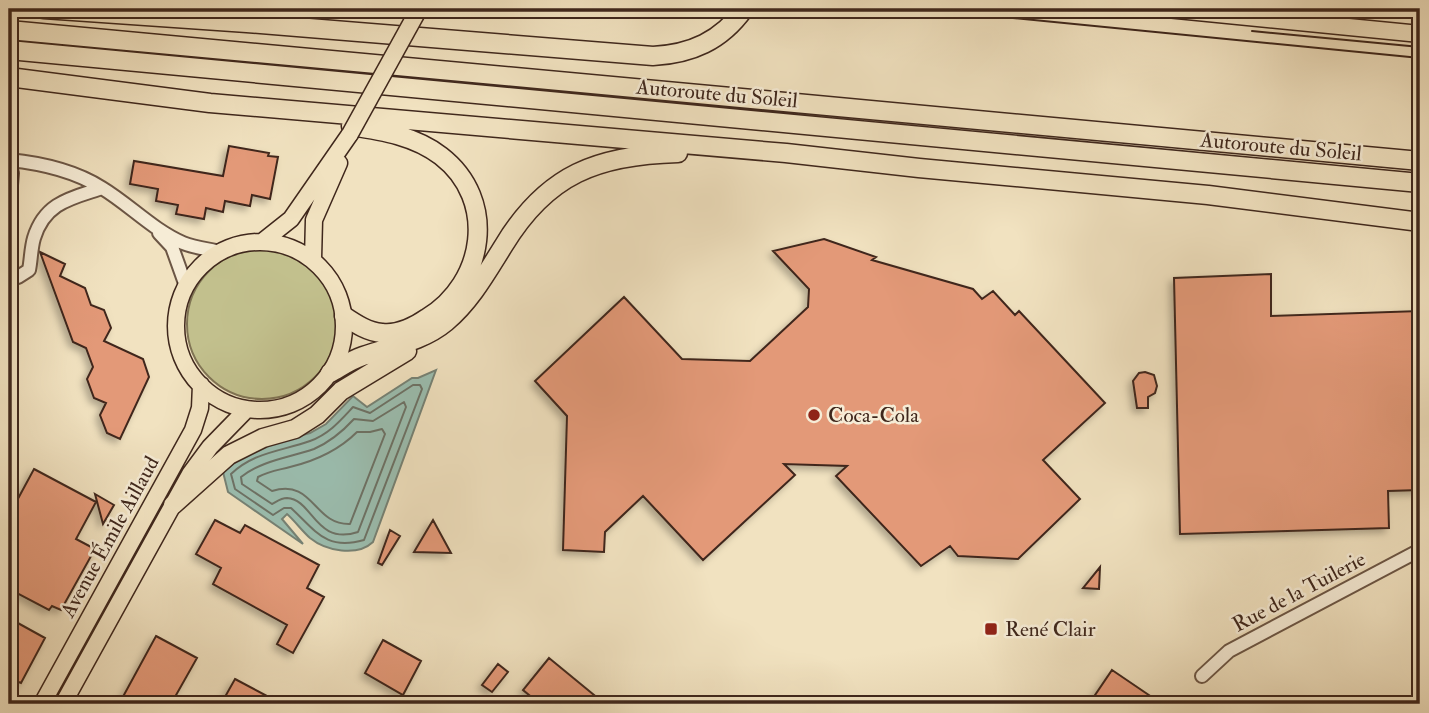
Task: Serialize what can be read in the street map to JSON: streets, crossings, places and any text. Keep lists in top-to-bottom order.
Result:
{
  "streets": {
    "highway": ["Autoroute du Soleil"],
    "main road": ["Avenue Émile Aillaud"],
    "street": ["Rue de la Tuilerie"]
  },
  "places": {
    "other": ["Coca-Cola"],
    "transit": ["René Clair"]
  }
}
